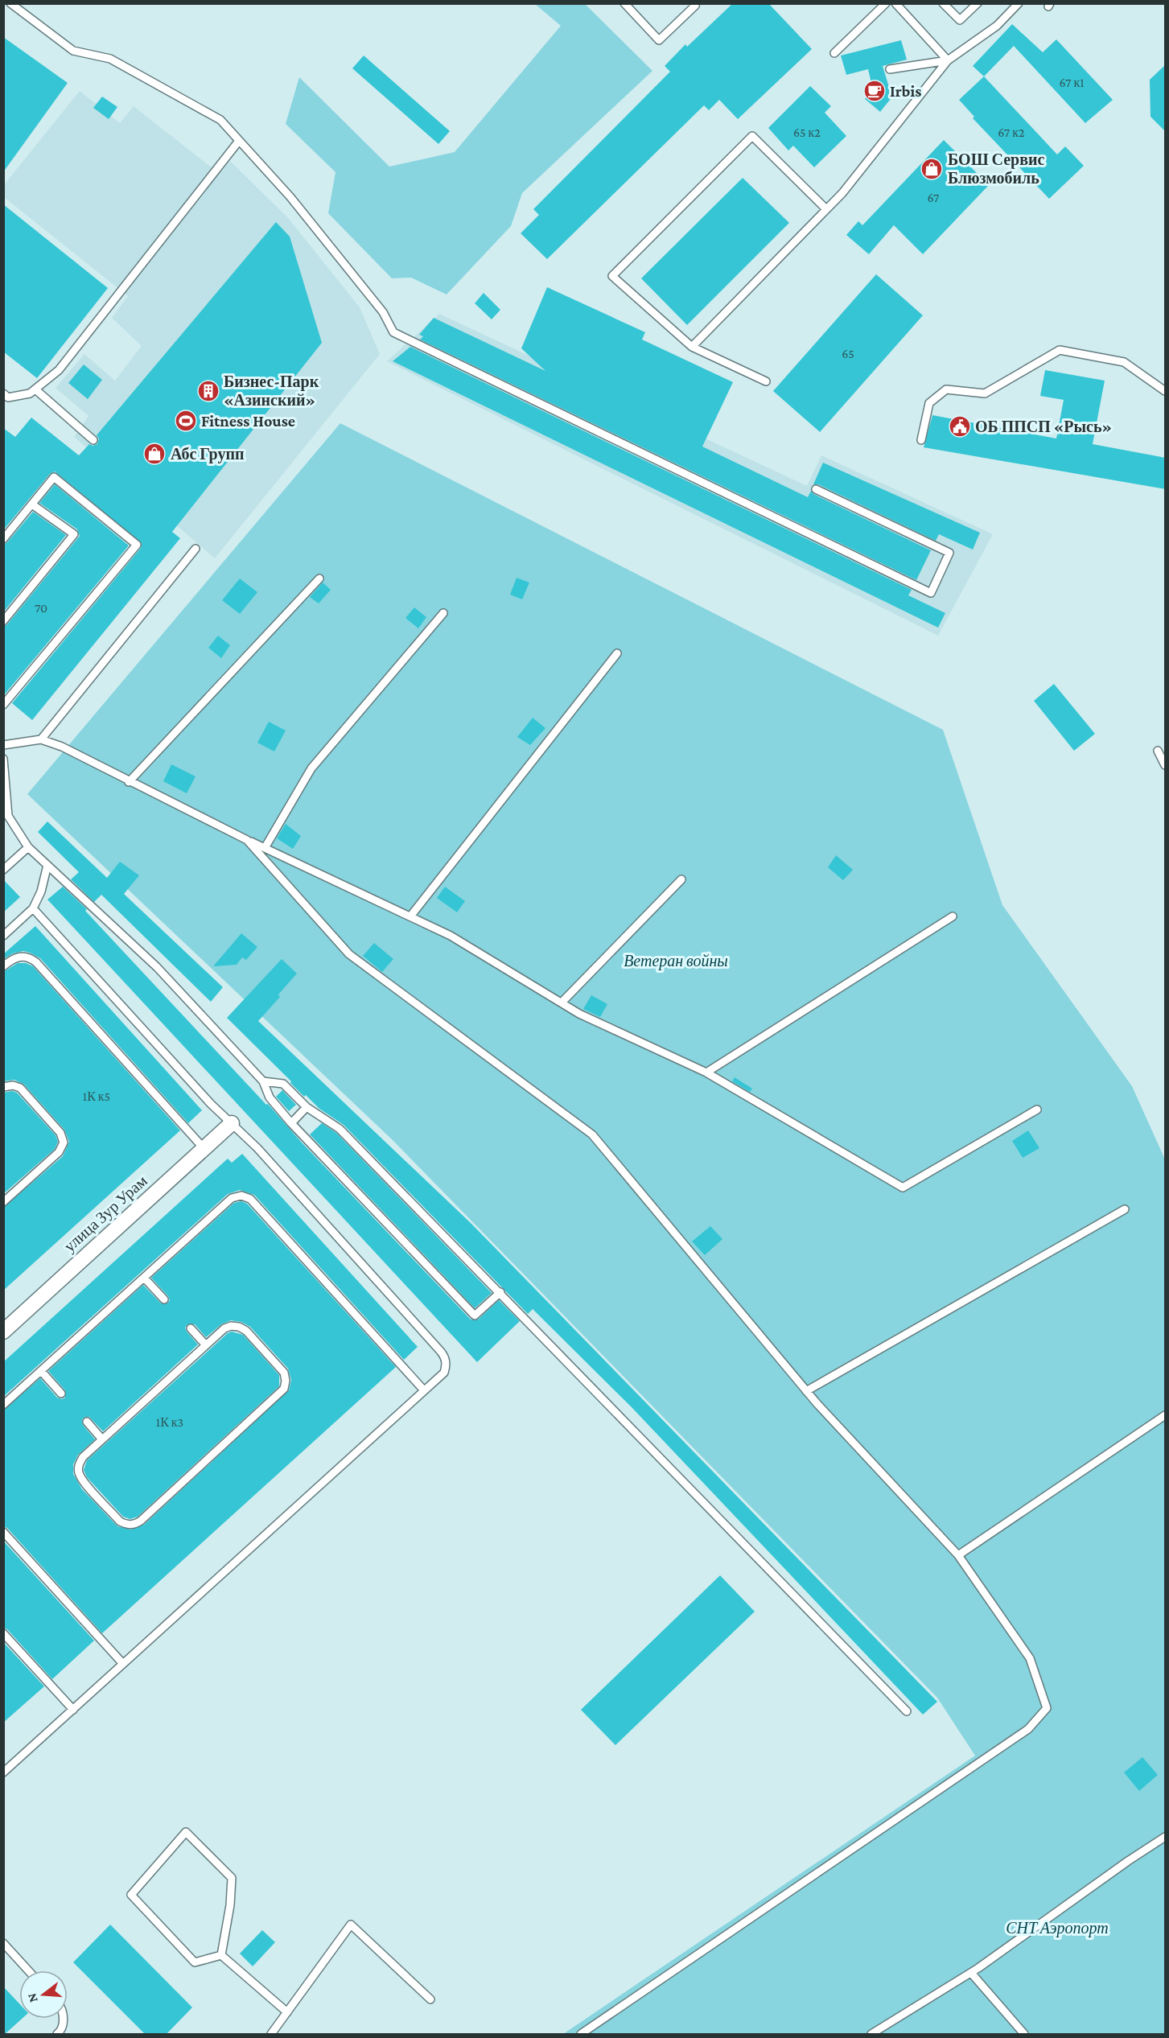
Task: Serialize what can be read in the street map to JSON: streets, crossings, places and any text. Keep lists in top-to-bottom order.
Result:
{
  "streets": {
    "street": ["улица Зур Урам"]
  },
  "parks": ["Ветеран войны", "СНТ Аэропорт"],
  "places": {
    "cafe": ["Irbis"],
    "shop": ["БОШ Сервис Блюзмобиль", "Абс Групп"],
    "building": ["Бизнес-Парк «Азинский»"],
    "sports": ["Fitness House"],
    "public building": ["ОБ ППСП «Рысь»"]
  },
  "house_numbers": [
    "67 к1",
    "65 к2",
    "67 к2",
    "67",
    "65",
    "70",
    "1К к5",
    "1К к3"
  ],
  "north": "left"
}
